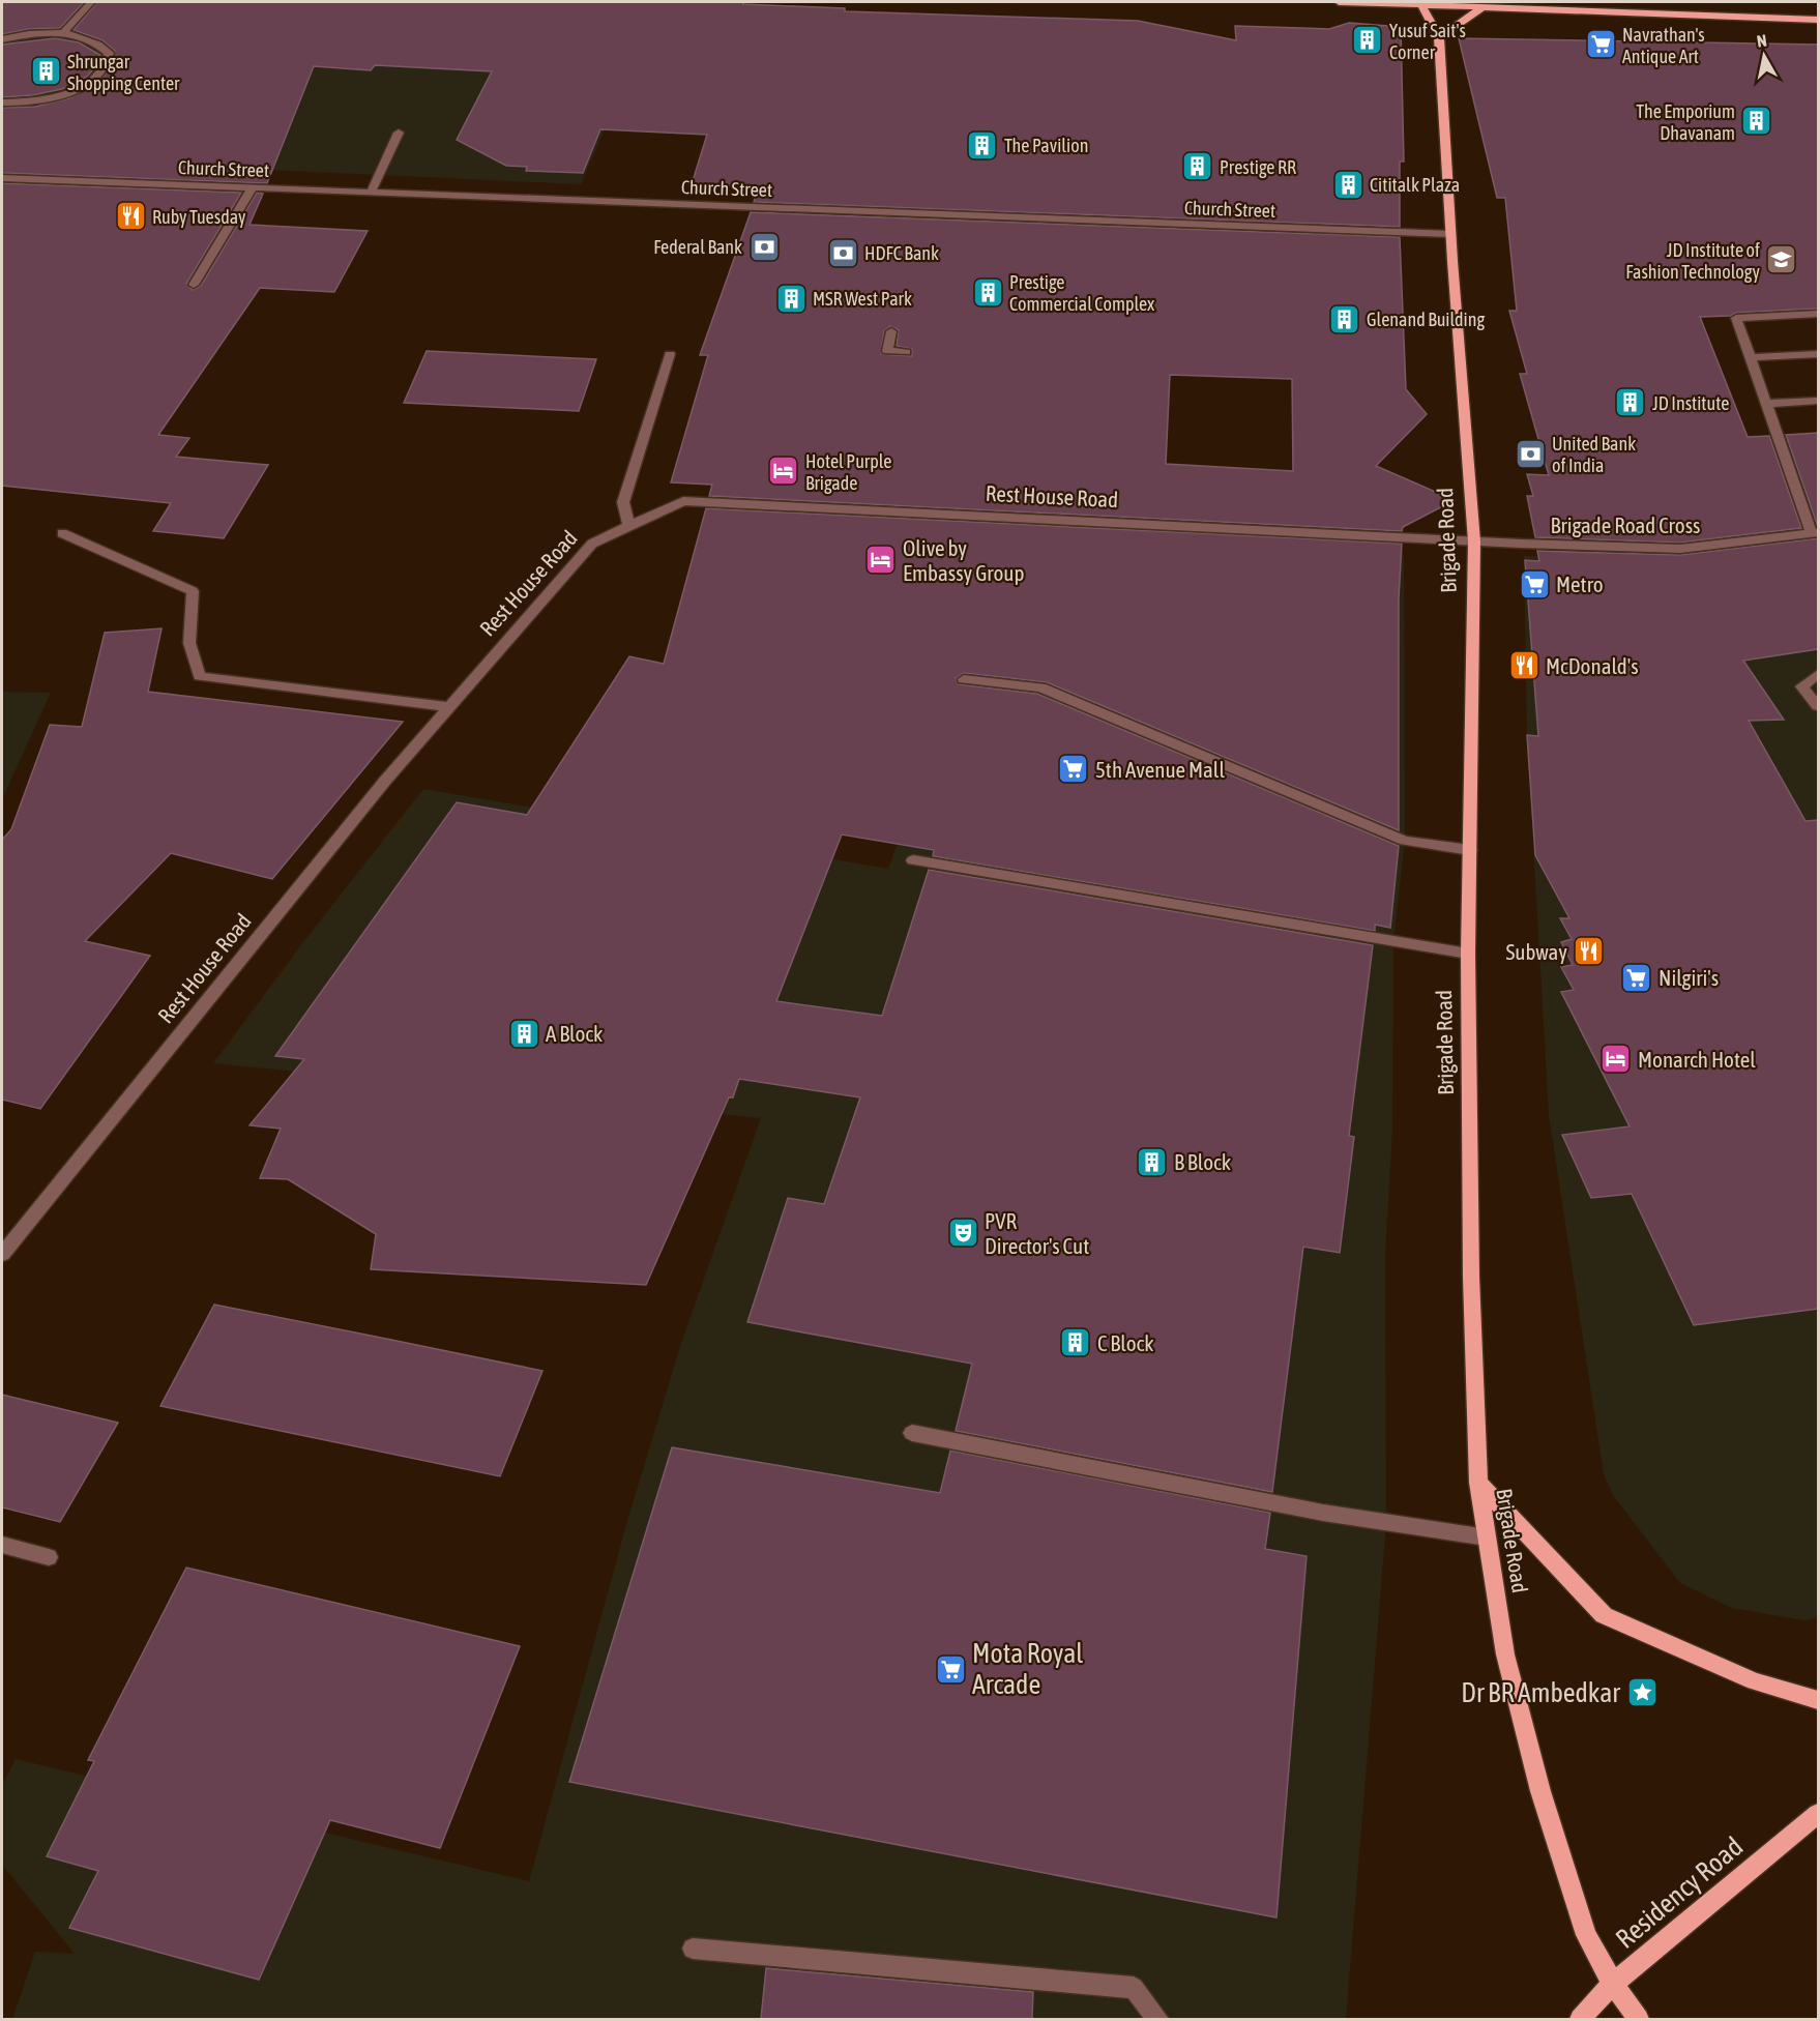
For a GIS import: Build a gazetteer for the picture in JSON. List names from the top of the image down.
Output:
{
  "streets": {
    "main road": ["Brigade Road", "Residency Road"],
    "street": ["Church Street", "Rest House Road", "Brigade Road Cross"]
  },
  "crossings": [
    ["Church Street", "Brigade Road"],
    ["Rest House Road", "Brigade Road Cross"],
    ["Rest House Road", "Brigade Road"],
    ["Brigade Road Cross", "Brigade Road"],
    ["Brigade Road", "Residency Road"]
  ],
  "places": {
    "building": [
      "Yusuf Sait's Corner",
      "Shrungar Shopping Center",
      "The Emporium Dhavanam",
      "The Pavilion",
      "Prestige RR",
      "Cititalk Plaza",
      "Prestige Commercial Complex",
      "MSR West Park",
      "Glenand Building",
      "JD Institute",
      "A Block",
      "B Block",
      "C Block"
    ],
    "supermarket": [
      "Navrathan's Antique Art",
      "Metro",
      "5th Avenue Mall",
      "Nilgiri's",
      "Mota Royal Arcade"
    ],
    "restaurant": ["Ruby Tuesday", "McDonald's", "Subway"],
    "bank": ["Federal Bank", "HDFC Bank", "United Bank of India"],
    "school or university": ["JD Institute of Fashion Technology"],
    "hotel": ["Hotel Purple Brigade", "Olive by Embassy Group", "Monarch Hotel"],
    "theatre": ["PVR Director's Cut"],
    "place": ["Dr BR Ambedkar"]
  },
  "north": "top"
}
